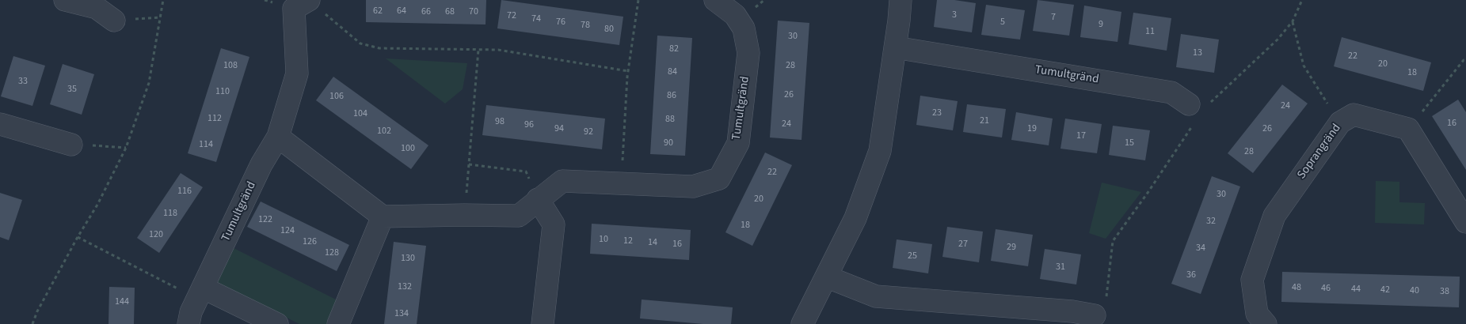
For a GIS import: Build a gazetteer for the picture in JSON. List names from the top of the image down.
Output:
{
  "streets": {
    "street": ["Tumultgränd", "Soprangränd"]
  },
  "house_numbers": [
    "62",
    "64",
    "66",
    "68",
    "70",
    "3",
    "72",
    "7",
    "74",
    "76",
    "5",
    "9",
    "78",
    "80",
    "11",
    "30",
    "82",
    "13",
    "22",
    "20",
    "108",
    "28",
    "84",
    "18",
    "33",
    "35",
    "110",
    "26",
    "86",
    "106",
    "24",
    "23",
    "104",
    "112",
    "88",
    "21",
    "98",
    "16",
    "24",
    "96",
    "94",
    "19",
    "26",
    "102",
    "92",
    "17",
    "90",
    "15",
    "114",
    "100",
    "28",
    "22",
    "116",
    "30",
    "20",
    "118",
    "122",
    "32",
    "18",
    "124",
    "120",
    "10",
    "12",
    "126",
    "14",
    "16",
    "27",
    "29",
    "34",
    "128",
    "25",
    "130",
    "31",
    "36",
    "132",
    "48",
    "46",
    "44",
    "42",
    "40",
    "38",
    "144",
    "134"
  ]
}
